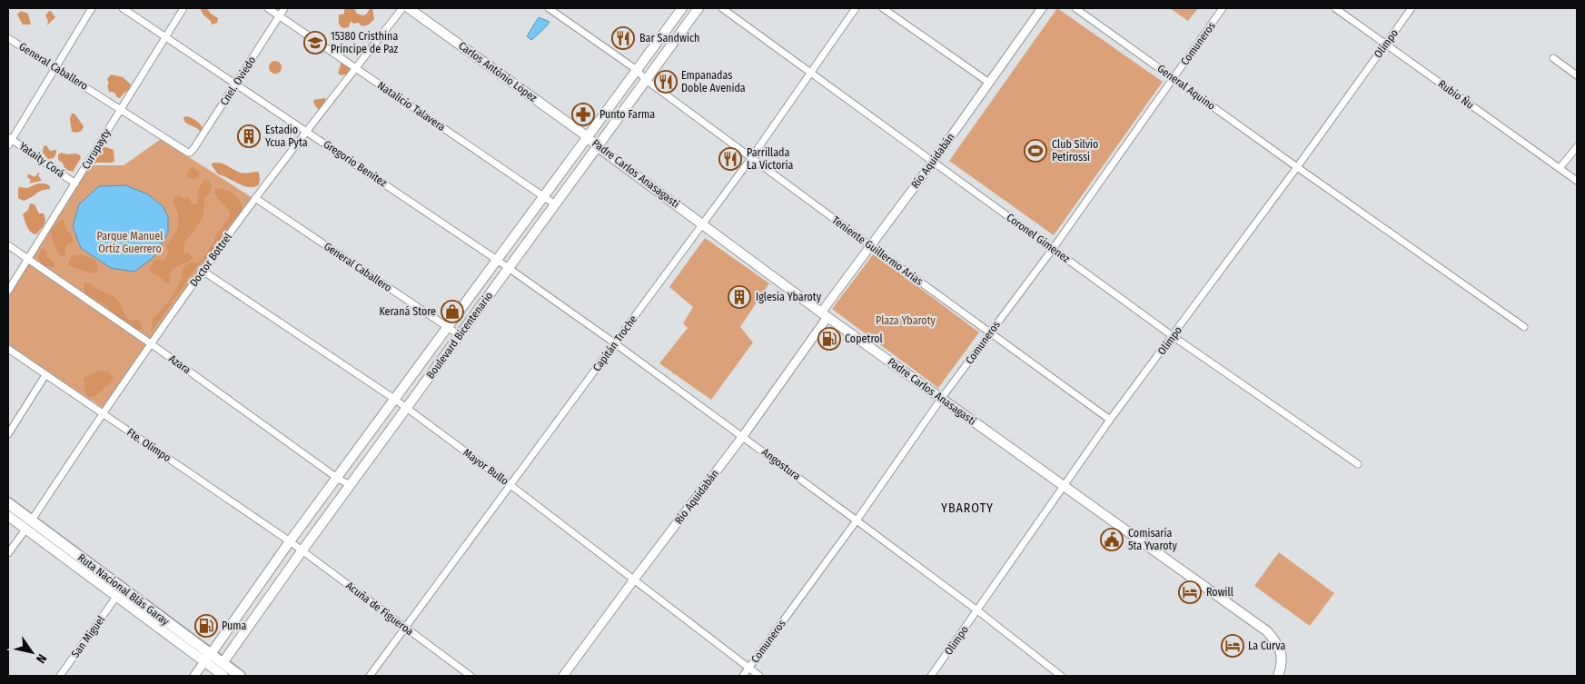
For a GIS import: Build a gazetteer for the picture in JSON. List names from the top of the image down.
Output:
{
  "streets": {
    "highway": ["Ruta Nacional Blás Garay"],
    "main road": ["Carlos António López", "Padre Carlos Anasagasti", "Boulevard Bicentenario"],
    "street": [
      "Comuneros",
      "Olimpo",
      "General Caballero",
      "Cnel. Oviedo",
      "General Aquino",
      "Rubio Ñu",
      "Natalicio Talavera",
      "Curupayty",
      "Yataity Corá",
      "Rio Aquidabán",
      "Gregorio Benitez",
      "Coronel Gimenez",
      "Teniente Guillermo Arias",
      "Doctor Bottrel",
      "Capitán Troche",
      "Azara",
      "Fte. Olimpo",
      "Angostura",
      "Mayor Bullo",
      "Acuña de Figueroa",
      "San Miguel"
    ]
  },
  "crossings": [
    ["Comuneros", "General Aquino"],
    ["Comuneros", "Padre Carlos Anasagasti"],
    ["Comuneros", "Coronel Gimenez"],
    ["Comuneros", "Teniente Guillermo Arias"],
    ["Comuneros", "Angostura"],
    ["Comuneros", "Mayor Bullo"],
    ["Olimpo", "General Aquino"],
    ["Olimpo", "Rubio Ñu"],
    ["Olimpo", "Padre Carlos Anasagasti"],
    ["Olimpo", "Coronel Gimenez"],
    ["Olimpo", "Teniente Guillermo Arias"],
    ["Olimpo", "Angostura"],
    ["General Caballero", "Cnel. Oviedo"],
    ["General Caballero", "Curupayty"],
    ["General Caballero", "Doctor Bottrel"],
    ["General Caballero", "Boulevard Bicentenario"],
    ["Carlos António López", "Padre Carlos Anasagasti"],
    ["Carlos António López", "Boulevard Bicentenario"],
    ["Cnel. Oviedo", "Natalicio Talavera"],
    ["Cnel. Oviedo", "Gregorio Benitez"],
    ["Natalicio Talavera", "Doctor Bottrel"],
    ["Natalicio Talavera", "Boulevard Bicentenario"],
    ["Curupayty", "Yataity Corá"],
    ["Curupayty", "Gregorio Benitez"],
    ["Curupayty", "Azara"],
    ["Rio Aquidabán", "Padre Carlos Anasagasti"],
    ["Rio Aquidabán", "Coronel Gimenez"],
    ["Rio Aquidabán", "Teniente Guillermo Arias"],
    ["Rio Aquidabán", "Angostura"],
    ["Rio Aquidabán", "Mayor Bullo"],
    ["Gregorio Benitez", "Doctor Bottrel"],
    ["Gregorio Benitez", "Boulevard Bicentenario"],
    ["Gregorio Benitez", "Angostura"],
    ["Padre Carlos Anasagasti", "Boulevard Bicentenario"],
    ["Padre Carlos Anasagasti", "Capitán Troche"],
    ["Coronel Gimenez", "Capitán Troche"],
    ["Teniente Guillermo Arias", "Boulevard Bicentenario"],
    ["Teniente Guillermo Arias", "Capitán Troche"],
    ["Doctor Bottrel", "Azara"],
    ["Doctor Bottrel", "Fte. Olimpo"],
    ["Doctor Bottrel", "Mayor Bullo"],
    ["Doctor Bottrel", "Ruta Nacional Blás Garay"],
    ["Boulevard Bicentenario", "Azara"],
    ["Boulevard Bicentenario", "Fte. Olimpo"],
    ["Boulevard Bicentenario", "Angostura"],
    ["Boulevard Bicentenario", "Mayor Bullo"],
    ["Boulevard Bicentenario", "Ruta Nacional Blás Garay"],
    ["Boulevard Bicentenario", "Acuña de Figueroa"],
    ["Capitán Troche", "Angostura"],
    ["Capitán Troche", "Mayor Bullo"],
    ["Capitán Troche", "Acuña de Figueroa"],
    ["Fte. Olimpo", "Acuña de Figueroa"]
  ],
  "districts": ["YBAROTY"],
  "parks": ["Parque Manuel Ortiz Guerrero", "Plaza Ybaroty"],
  "places": {
    "restaurant": ["Bar Sandwich", "Empanadas Doble Avenida", "Parrillada La Victoria"],
    "school or university": ["15380 Cristhina Principe de Paz"],
    "pharmacy": ["Punto Farma"],
    "building": ["Estadio Ycua Pyta", "Iglesia Ybaroty"],
    "sports": ["Club Silvio Petirossi"],
    "shop": ["Keraná Store"],
    "fuel station": ["Copetrol", "Puma"],
    "public building": ["Comisaría 5ta Yvaroty"],
    "hotel": ["Rowill", "La Curva"]
  },
  "north": "bottom right"
}
